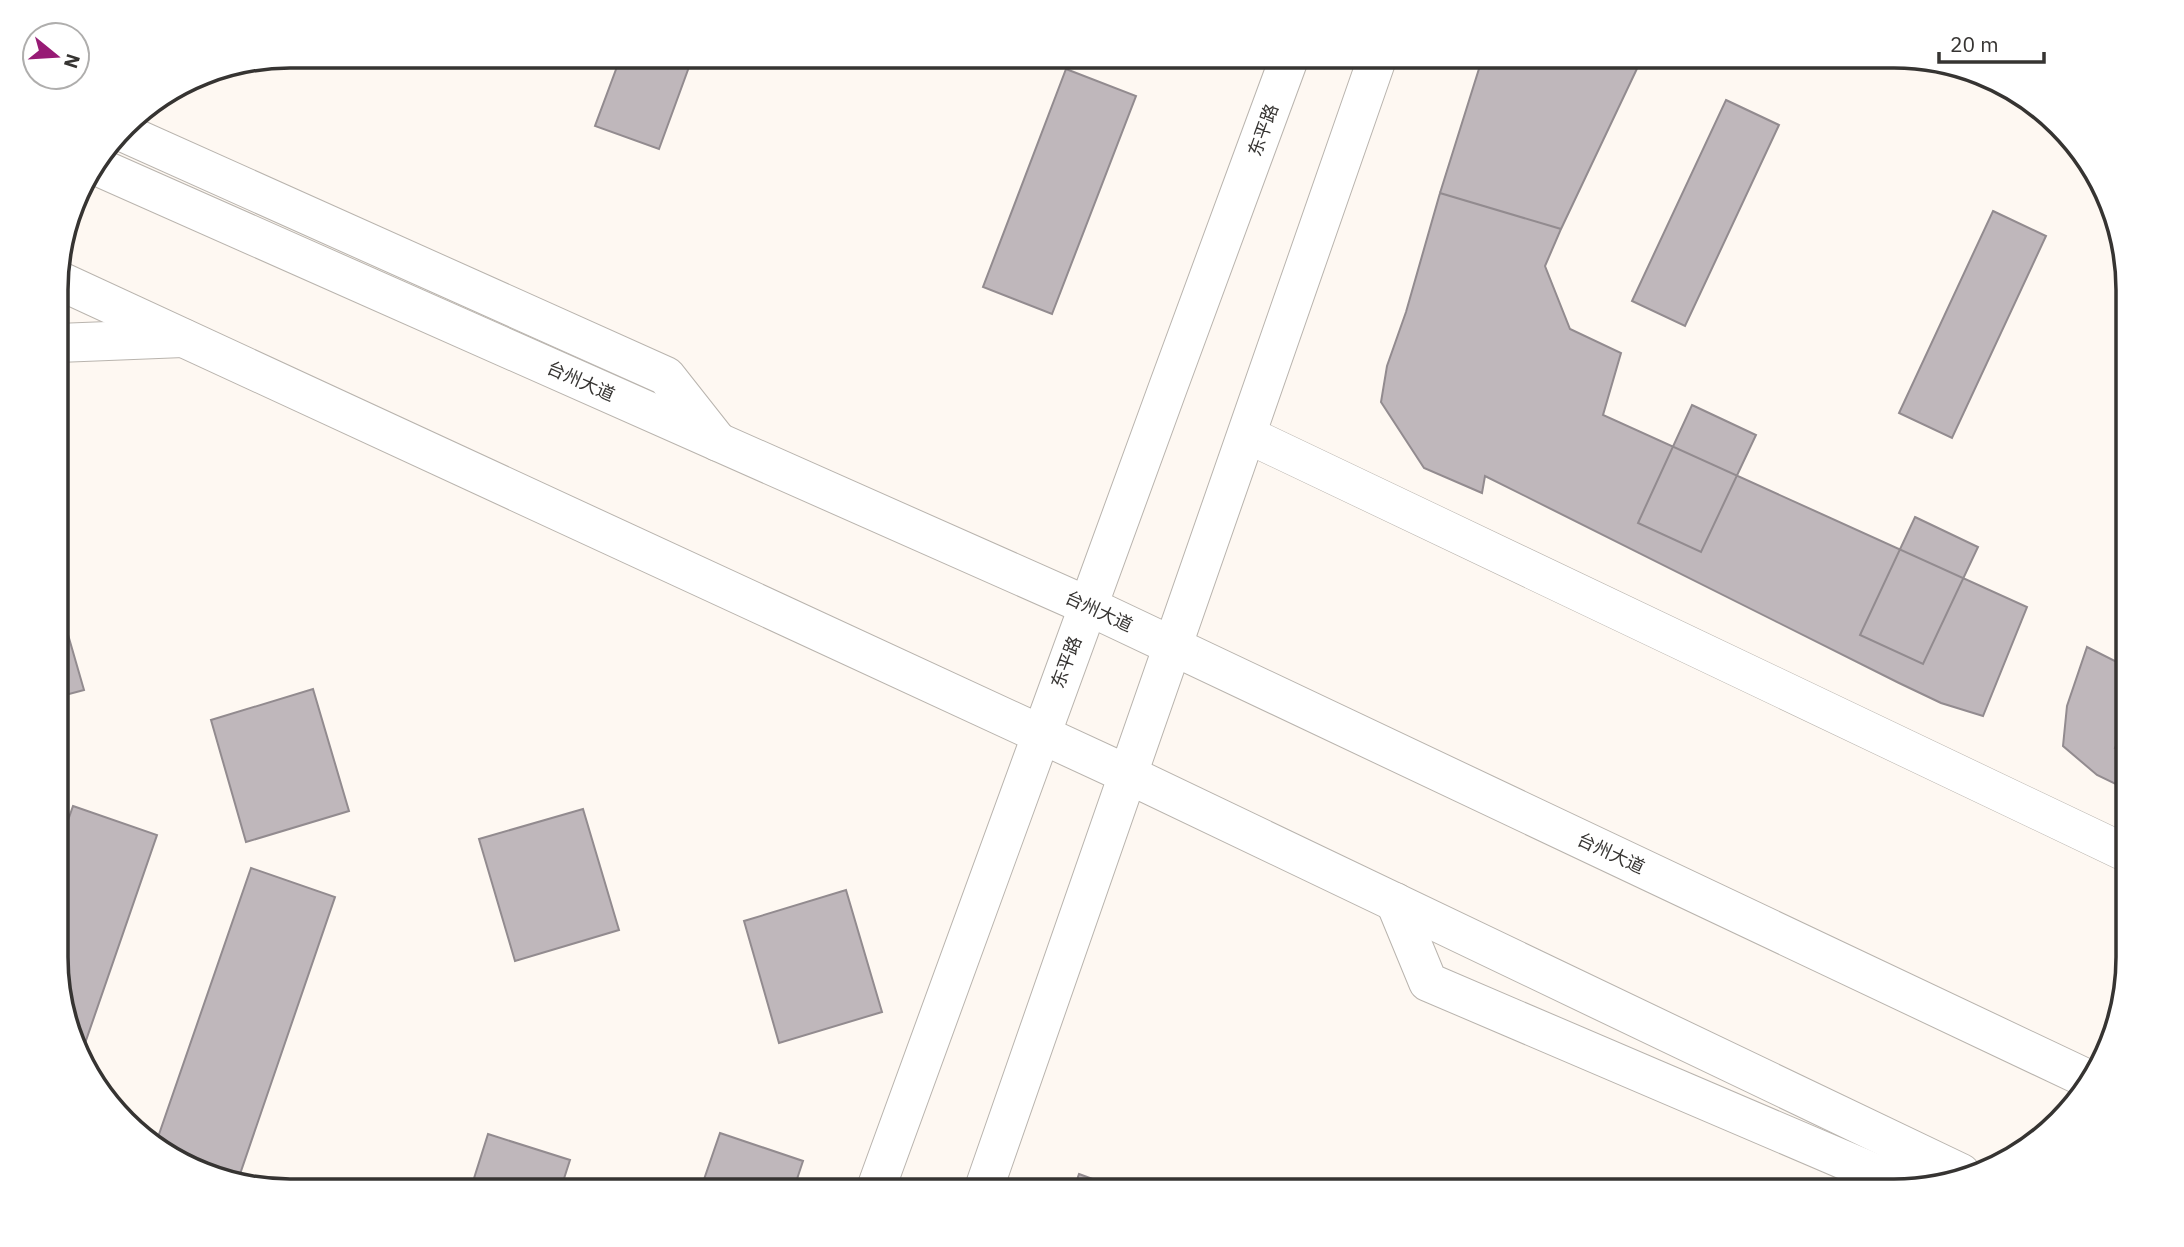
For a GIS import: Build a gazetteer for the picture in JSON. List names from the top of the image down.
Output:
{
  "streets": {
    "main road": ["东平路", "台州大道"]
  },
  "crossings": [
    ["东平路", "台州大道"]
  ],
  "scale_bar": "20 m",
  "north": "right"
}
